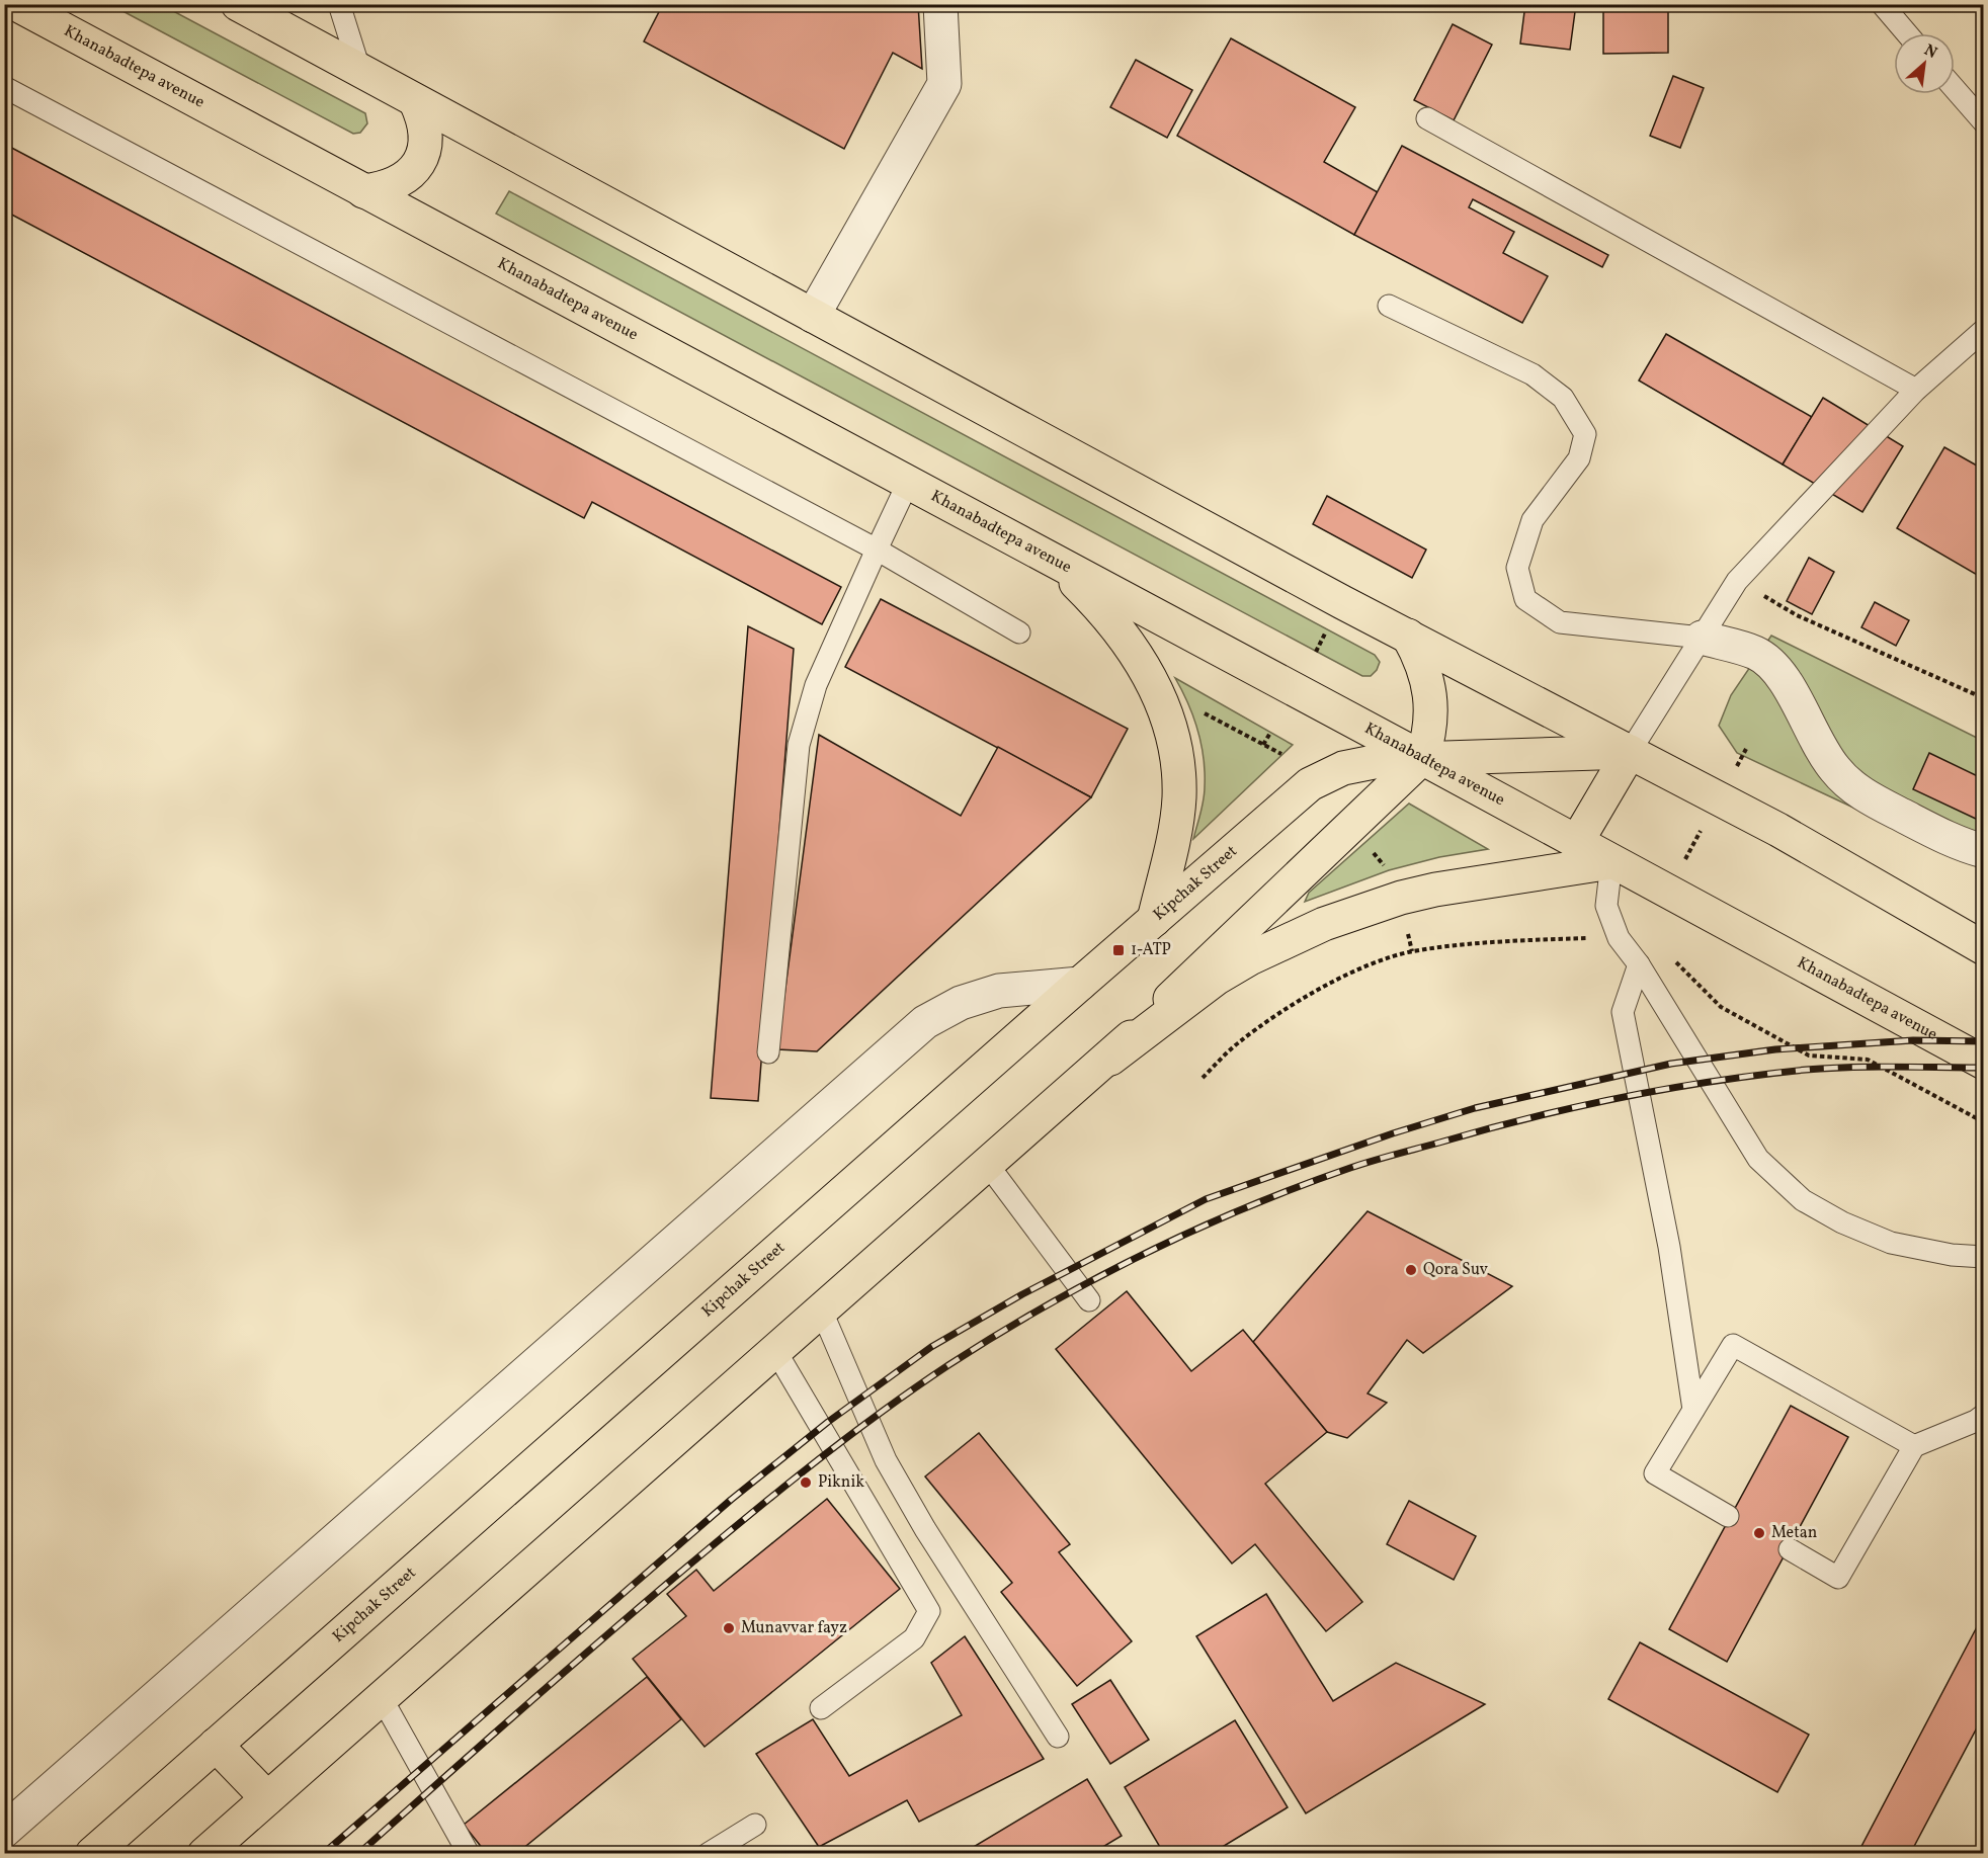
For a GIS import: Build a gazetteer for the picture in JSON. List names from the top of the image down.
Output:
{
  "streets": {
    "main road": ["Khanabadtepa avenue", "Kipchak Street"]
  },
  "crossings": [
    ["Khanabadtepa avenue", "Kipchak Street"]
  ],
  "places": {
    "transit": ["1-ATP"],
    "other": [
      "Qora Suv",
      "Piknik",
      "Metan",
      "Munavvar fayz"
    ]
  },
  "north": "top right"
}
